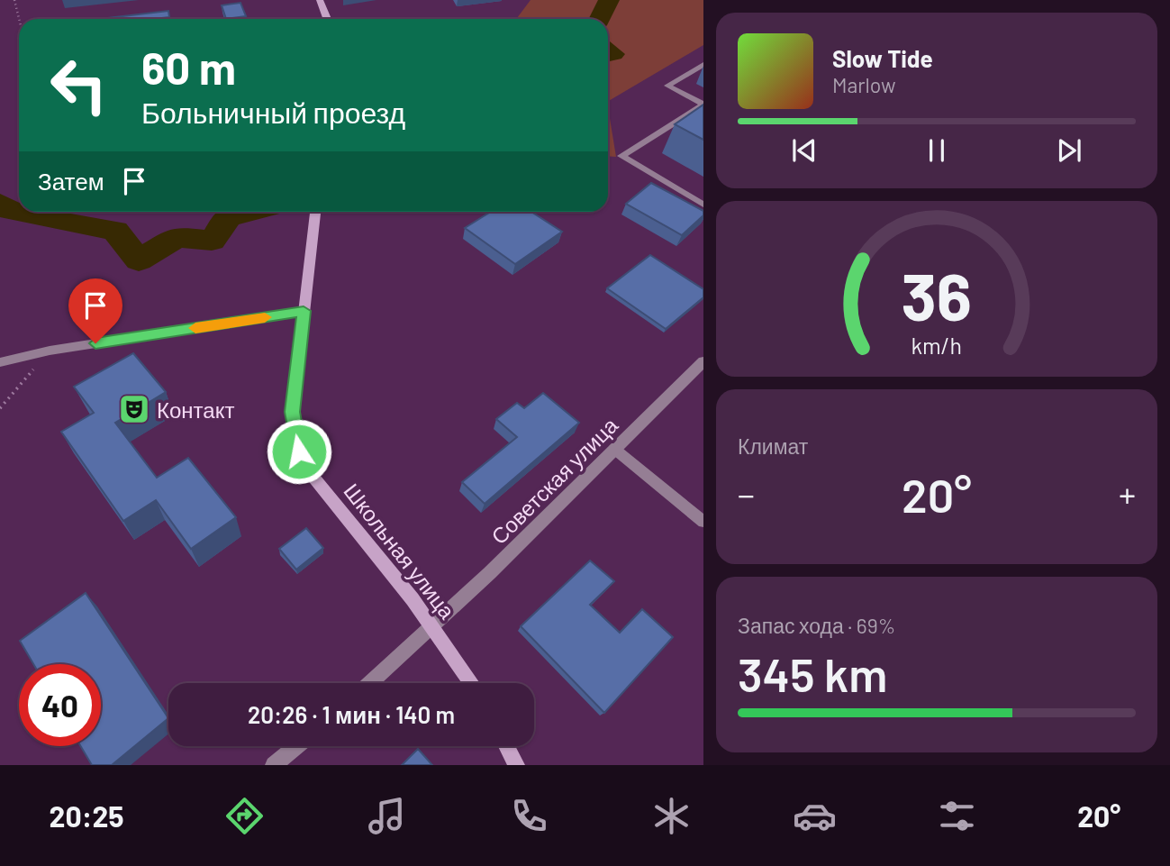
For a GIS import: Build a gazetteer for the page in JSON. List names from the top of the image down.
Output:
{
  "streets": {
    "street": ["Советская улица", "Школьная улица"]
  },
  "crossings": [
    ["Советская улица", "Школьная улица"]
  ],
  "places": {
    "theatre": ["Контакт"]
  },
  "page": {
    "turn": ["60 m", "Больничный проезд"],
    "song": ["Slow Tide", "Marlow"],
    "then": "Затем",
    "tile": [
      "Климат",
      ["Запас хода · 69%", "345 km"]
    ],
    "heat": ["−", "20°", "+"],
    "limit": "40",
    "trip": "20:26 · 1 мин · 140 m",
    "tabs": ["20:25", "20°"],
    "gauge": ["36", "km/h"]
  }
}
